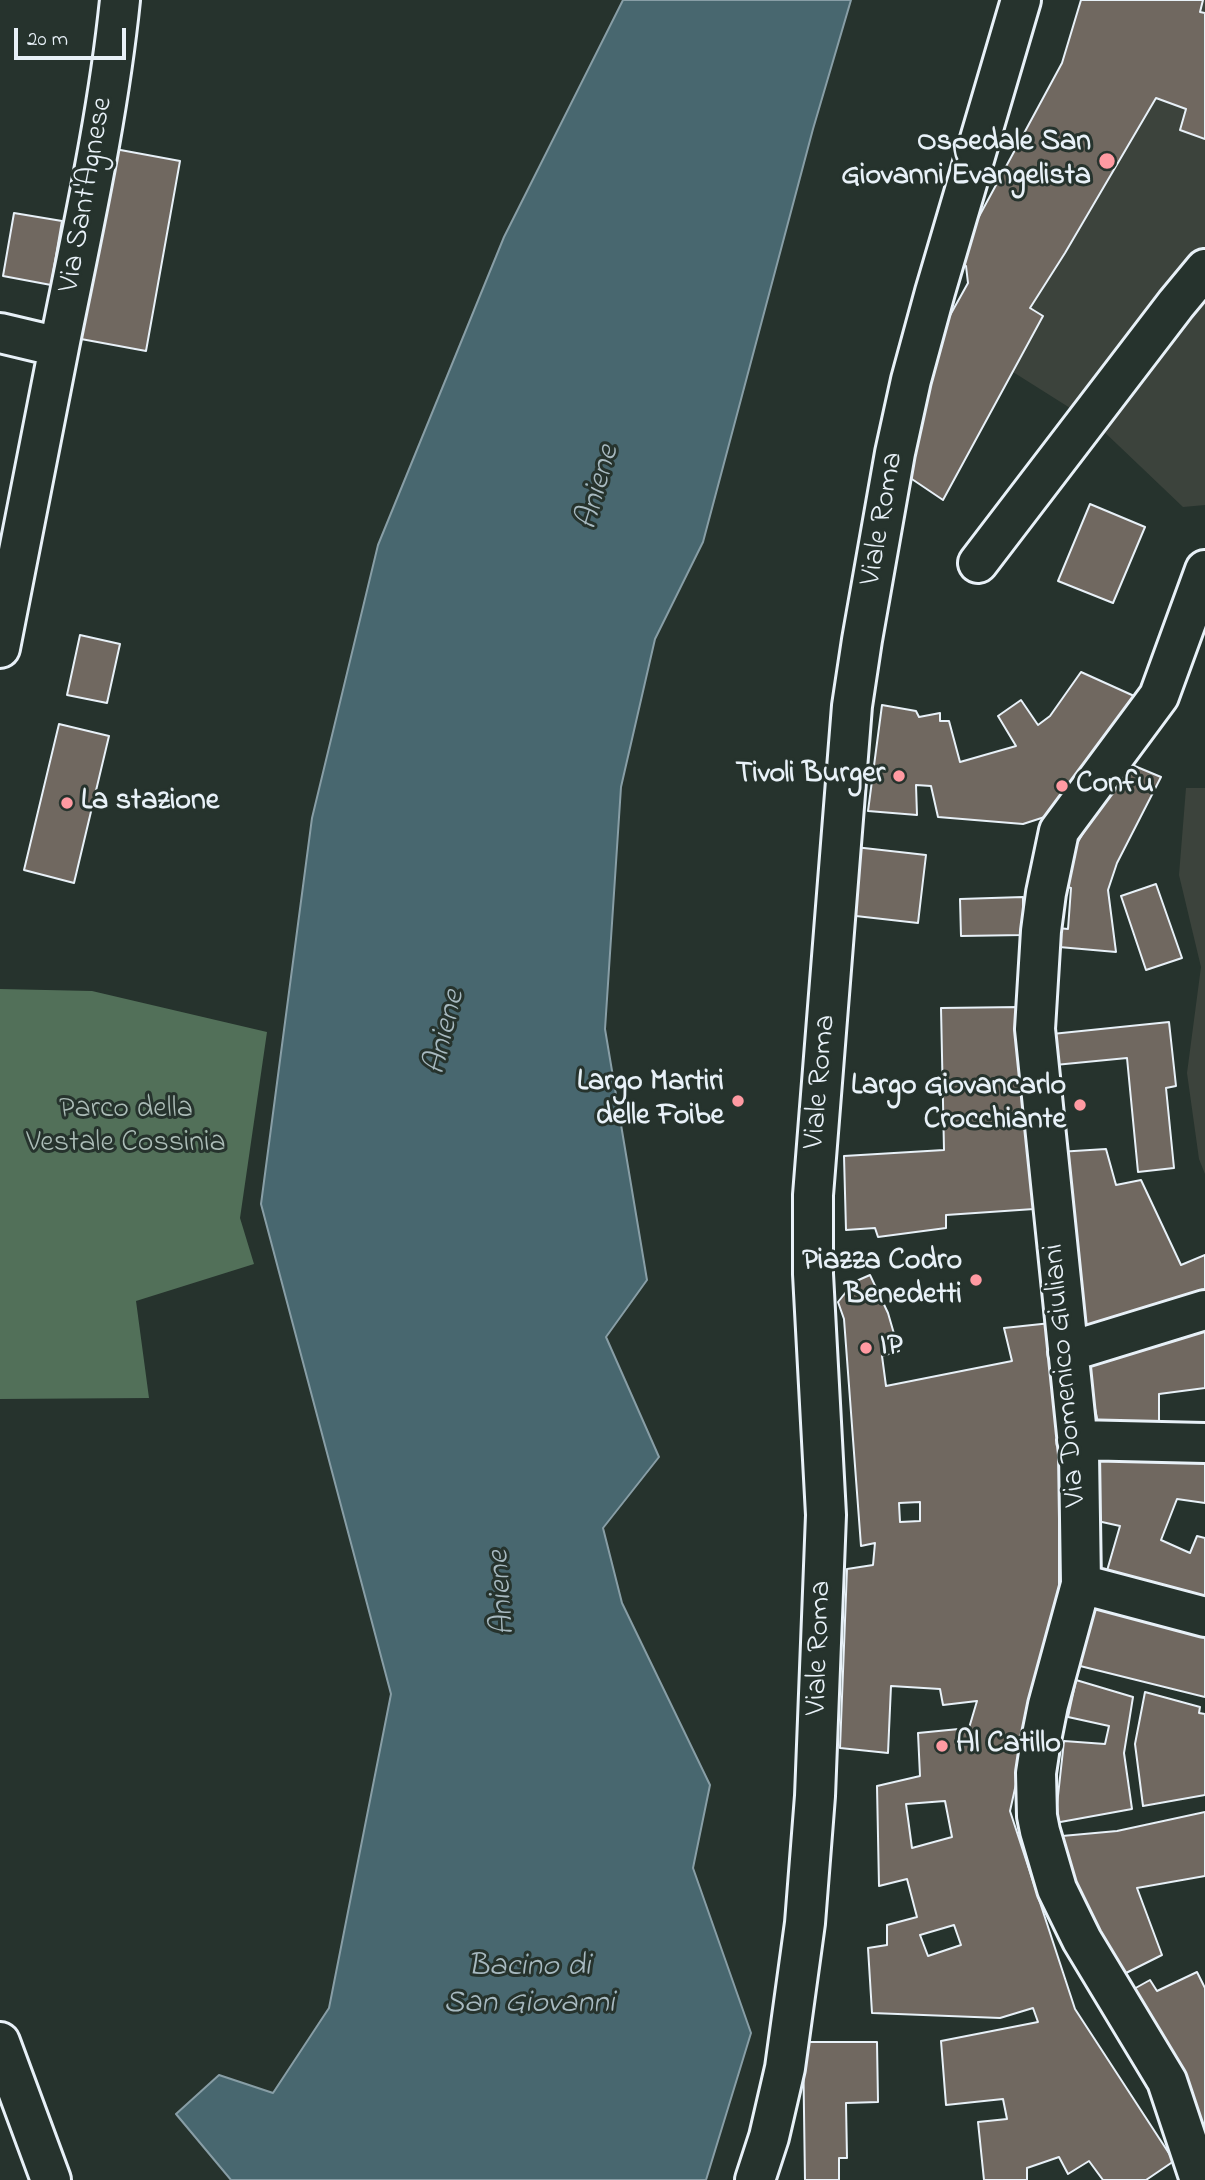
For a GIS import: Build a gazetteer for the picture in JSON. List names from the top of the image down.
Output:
{
  "streets": {
    "street": ["Via Sant'Agnese", "Viale Roma", "Via Domenico Giuliani"]
  },
  "water": ["Aniene", "Bacino di San Giovanni"],
  "parks": ["Parco della Vestale Cossinia"],
  "places": [
    "Ospedale San Giovanni Evangelista",
    "Tivoli Burger",
    "Confu",
    "La stazione",
    "Largo Martiri delle Foibe",
    "Largo Giovancarlo Crocchiante",
    "Piazza Codro Benedetti",
    "IP",
    "Al Catillo"
  ],
  "scale_bar": "20 m"
}
